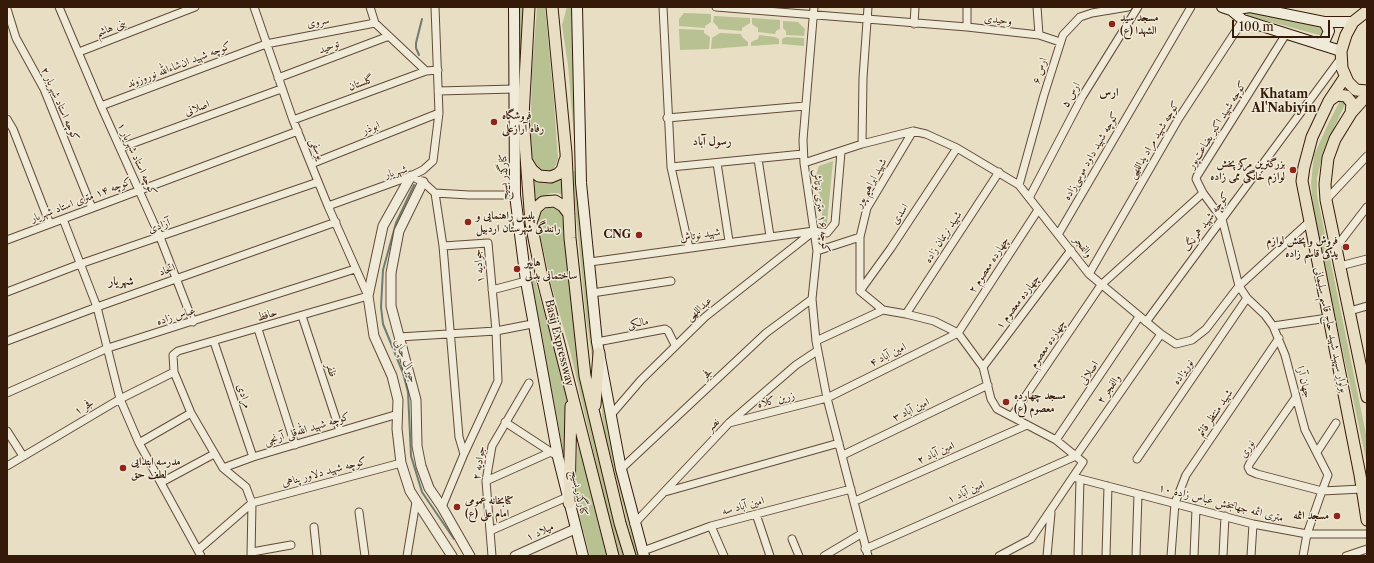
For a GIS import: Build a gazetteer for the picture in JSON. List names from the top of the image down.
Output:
{
  "streets": {
    "main road": ["کنارگذر بسیج", "بولوار سپهبد شهید حاج قاسم سلیمانی", "Basij Expressway"],
    "street": [
      "وحیدی",
      "سروی",
      "بنی هاشم",
      "توحید",
      "کوچه شهید ان‌شاءالله نوروزوند",
      "ارس ۶",
      "گلستان",
      "ارس ۵",
      "کوچه استاد شهریار ۲",
      "اصلانی",
      "کوچه شهید اکبر بضاعت‌پور",
      "ابوذر",
      "کوچه شهید مراد یداللهی",
      "یوسفی",
      "کوچه شهید داود موسی‌زاده",
      "کوچه استاد شهریار ۱",
      "شهریار",
      "شهید ابراهیم پور",
      "کوچه ۱۴ متری استاد شهریار",
      "کوچه ۱۶ متری نوتاش",
      "اسدی",
      "کوچه شهید همرنگ",
      "آزادی",
      "شهید نوتاش",
      "شهید نریمان زاده",
      "والفجر",
      "چهارده معصوم ۲",
      "جوادیه ۱",
      "اتحاد",
      "چهارده معصوم ۱",
      "عبداللهی",
      "حافظ",
      "عباس زاده",
      "مالکی",
      "چهارده معصوم",
      "۴ امین آباد",
      "ظفر",
      "نوریزاده",
      "فجر",
      "جهان آرا",
      "والفجر ۲",
      "مرادی",
      "زرین کلاه",
      "فجر ۱",
      "۳ امین آباد",
      "شهید منتظر قائم",
      "نصر",
      "کوچه شهید الله‌قلی آرنجی",
      "نوری",
      "۲ امین آباد",
      "جوادیه ۲",
      "کوچه شهید دلاور پناهی",
      "۱ امین آباد",
      "۱۰ متری ائمه جهانبخش عباس زاده",
      "امین آباد سه",
      "میلاد ۱"
    ]
  },
  "crossings": [
    ["وحیدی", "ارس ۶"],
    ["وحیدی", "کوچه ۱۶ متری نوتاش"],
    ["سروی", "کوچه شهید ان‌شاءالله نوروزوند"],
    ["سروی", "یوسفی"],
    ["بنی هاشم", "کوچه استاد شهریار ۱"],
    ["توحید", "یوسفی"],
    ["کوچه شهید ان‌شاءالله نوروزوند", "یوسفی"],
    ["کوچه شهید ان‌شاءالله نوروزوند", "کوچه استاد شهریار ۱"],
    ["ارس ۶", "والفجر"],
    ["گلستان", "یوسفی"],
    ["ارس ۵", "والفجر"],
    ["کوچه استاد شهریار ۲", "کوچه ۱۴ متری استاد شهریار"],
    ["اصلانی", "یوسفی"],
    ["اصلانی", "کوچه استاد شهریار ۱"],
    ["اصلانی", "والفجر"],
    ["ابوذر", "یوسفی"],
    ["کوچه شهید مراد یداللهی", "والفجر"],
    ["یوسفی", "شهریار"],
    ["یوسفی", "کوچه ۱۴ متری استاد شهریار"],
    ["یوسفی", "آزادی"],
    ["یوسفی", "اتحاد"],
    ["یوسفی", "حافظ"],
    ["یوسفی", "عباس زاده"],
    ["کوچه شهید داود موسی‌زاده", "والفجر"],
    ["کوچه استاد شهریار ۱", "کوچه ۱۴ متری استاد شهریار"],
    ["کوچه استاد شهریار ۱", "آزادی"],
    ["کوچه استاد شهریار ۱", "اتحاد"],
    ["کوچه استاد شهریار ۱", "عباس زاده"],
    ["کنارگذر بسیج", "میلاد ۱"],
    ["شهید ابراهیم پور", "اسدی"],
    ["شهید ابراهیم پور", "والفجر"],
    ["کوچه ۱۶ متری نوتاش", "شهید نوتاش"],
    ["کوچه ۱۶ متری نوتاش", "عبداللهی"],
    ["کوچه ۱۶ متری نوتاش", "۴ امین آباد"],
    ["کوچه ۱۶ متری نوتاش", "فجر"],
    ["کوچه ۱۶ متری نوتاش", "زرین کلاه"],
    ["کوچه ۱۶ متری نوتاش", "۳ امین آباد"],
    ["کوچه ۱۶ متری نوتاش", "نصر"],
    ["کوچه ۱۶ متری نوتاش", "۲ امین آباد"],
    ["کوچه ۱۶ متری نوتاش", "۱ امین آباد"],
    ["کوچه ۱۶ متری نوتاش", "امین آباد سه"],
    ["اسدی", "والفجر"],
    ["کوچه شهید همرنگ", "والفجر"],
    ["کوچه شهید همرنگ", "جهان آرا"],
    ["شهید نوتاش", "عبداللهی"],
    ["شهید نریمان زاده", "والفجر"],
    ["والفجر", "چهارده معصوم ۲"],
    ["والفجر", "چهارده معصوم ۱"],
    ["والفجر", "بولوار سپهبد شهید حاج قاسم سلیمانی"],
    ["والفجر", "چهارده معصوم"],
    ["والفجر", "جهان آرا"],
    ["والفجر", "والفجر ۲"],
    ["چهارده معصوم ۲", "۴ امین آباد"],
    ["عبداللهی", "مالکی"],
    ["حافظ", "ظفر"],
    ["حافظ", "مرادی"],
    ["حافظ", "فجر ۱"],
    ["۴ امین آباد", "زرین کلاه"],
    ["ظفر", "کوچه شهید الله‌قلی آرنجی"],
    ["نوریزاده", "جهان آرا"],
    ["جهان آرا", "شهید منتظر قائم"],
    ["جهان آرا", "نوری"],
    ["جهان آرا", "۱۰ متری ائمه جهانبخش عباس زاده"],
    ["والفجر ۲", "۱ امین آباد"],
    ["مرادی", "کوچه شهید الله‌قلی آرنجی"],
    ["زرین کلاه", "نصر"],
    ["شهید منتظر قائم", "۱۰ متری ائمه جهانبخش عباس زاده"]
  ],
  "districts": [
    "ارس",
    "Khatam Al'Nabiyin",
    "رسول آباد",
    "شهریار"
  ],
  "water": ["جیرال چایی"],
  "places": [
    "مسجد سید الشهدا (ع)",
    "فروشگاه رفاه آرازعلی",
    "بزرگترین مرکز پخش لوازم خانگی ممی زاده",
    "پلیس راهنمایی و رانندگی شهرستان اردبیل",
    "CNG",
    "فروش و پخش لوازم یدکی قاسم زاده",
    "هایپر ساختمانی بدلی",
    "مسجد چهارده معصوم (ع)",
    "مدرسه ابتدایی لطف حق",
    "کتابخانه عمومی امام علی (ع)",
    "مسجد ائمه"
  ],
  "scale_bar": "100 m"
}
